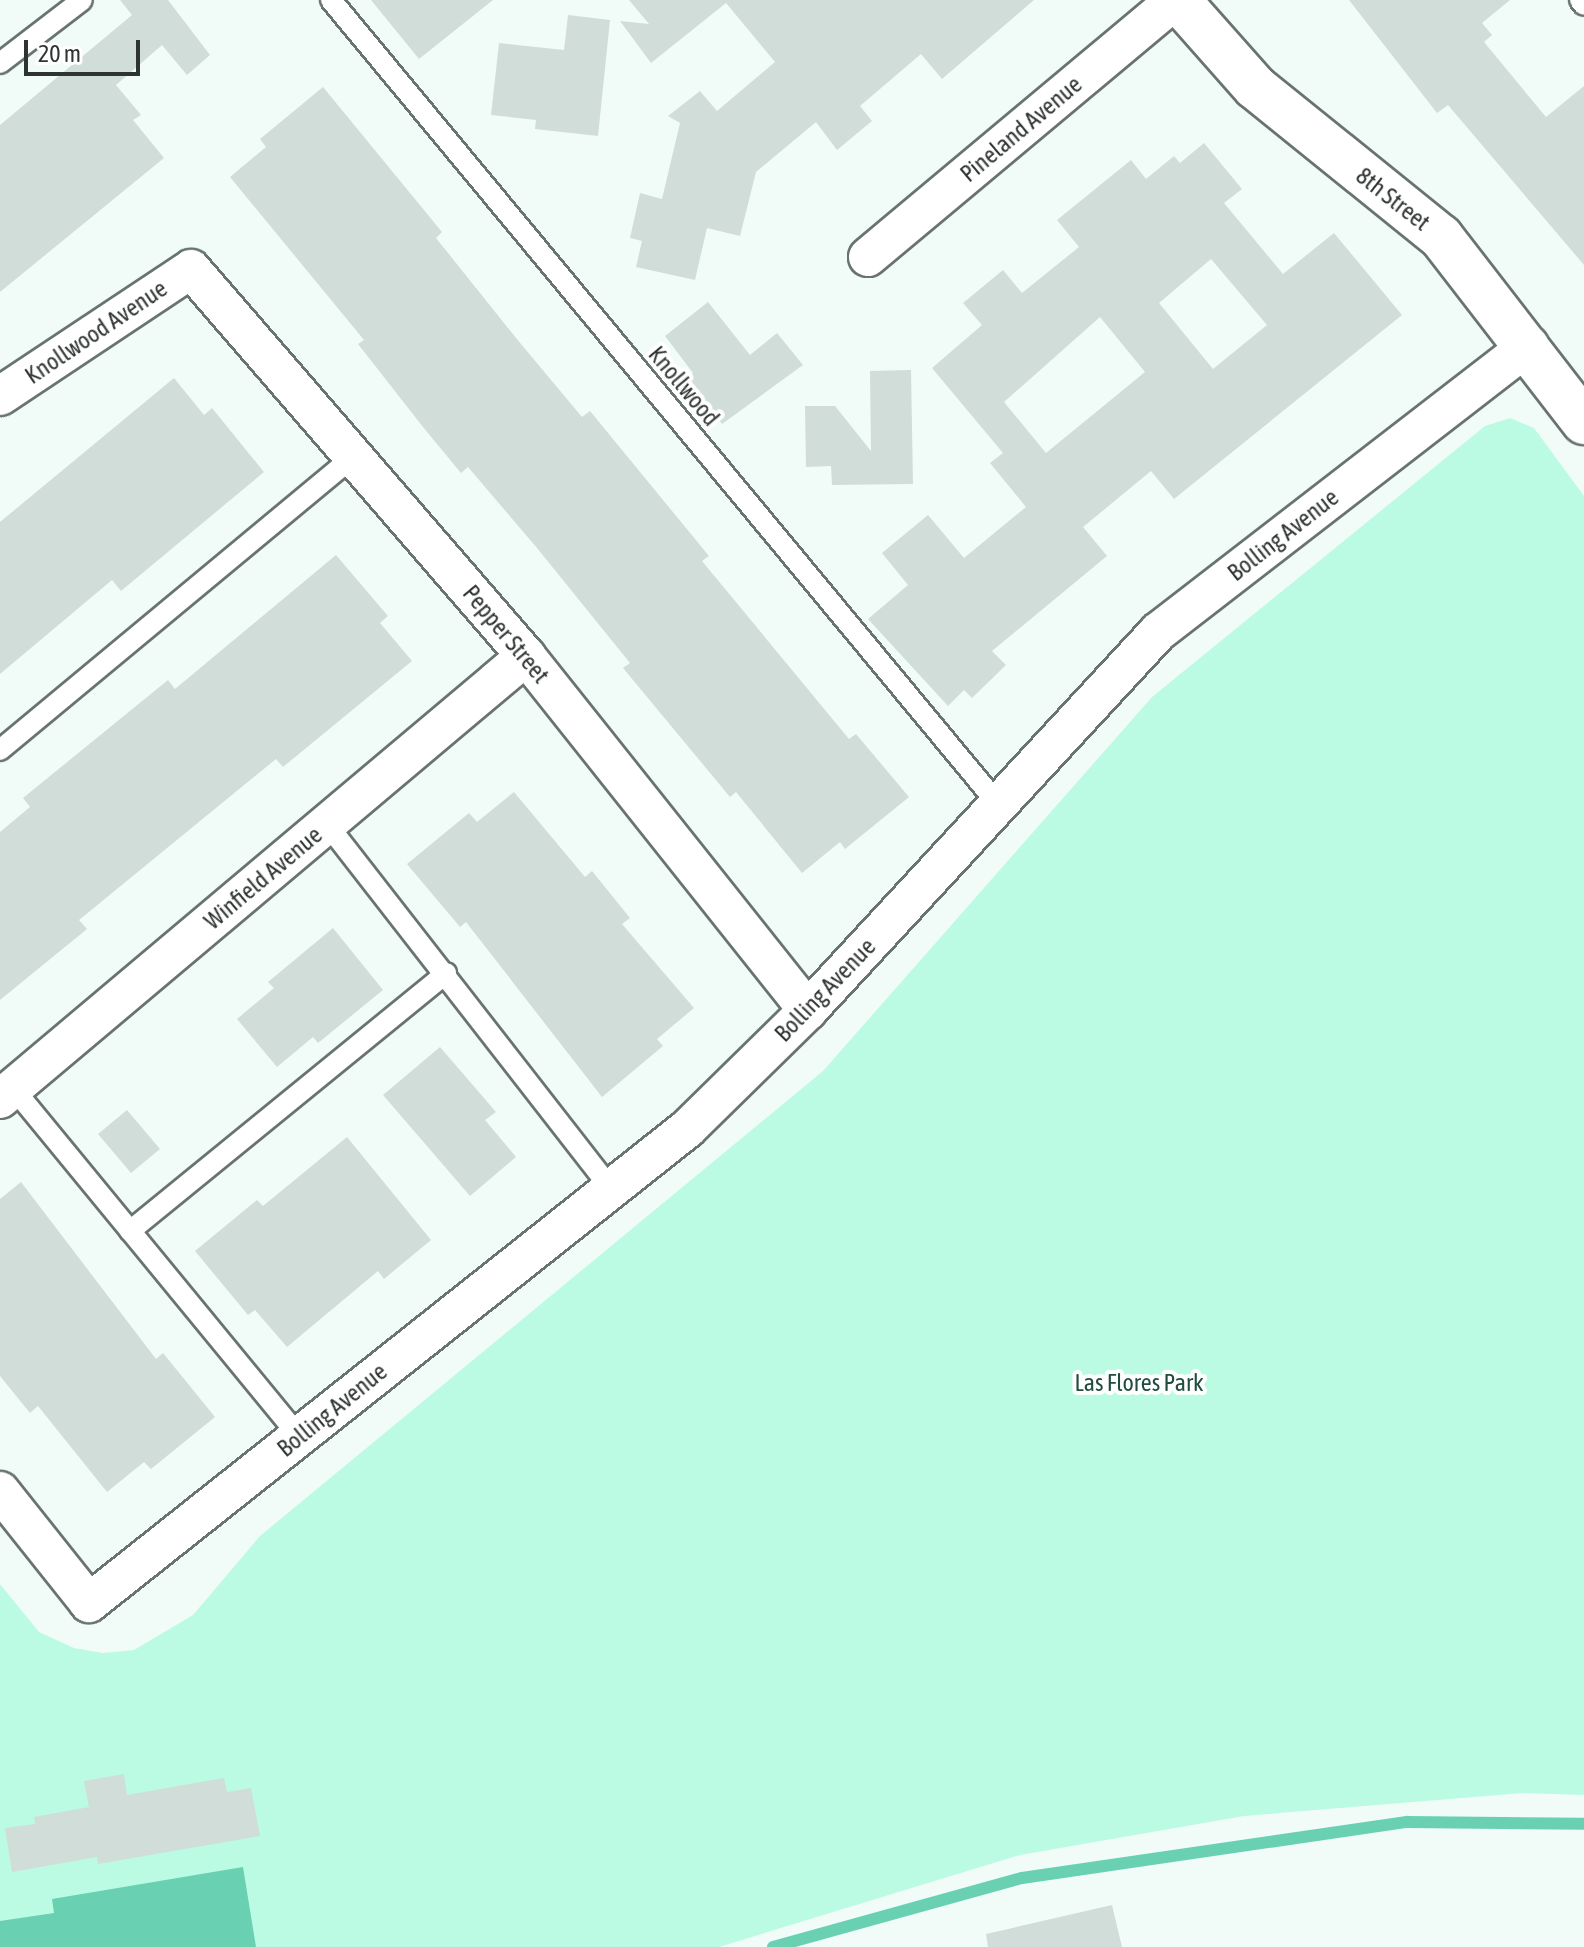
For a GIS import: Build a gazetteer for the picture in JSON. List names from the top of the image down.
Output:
{
  "streets": {
    "street": [
      "Pineland Avenue",
      "8th Street",
      "Knollwood Avenue",
      "Bolling Avenue",
      "Pepper Street",
      "Winfield Avenue"
    ],
    "lane": ["Knollwood"]
  },
  "crossings": [
    ["Pineland Avenue", "8th Street"],
    ["8th Street", "Bolling Avenue"],
    ["Knollwood Avenue", "Pepper Street"],
    ["Knollwood", "Bolling Avenue"],
    ["Bolling Avenue", "Pepper Street"],
    ["Pepper Street", "Winfield Avenue"]
  ],
  "parks": ["Las Flores Park"],
  "scale_bar": "20 m"
}
